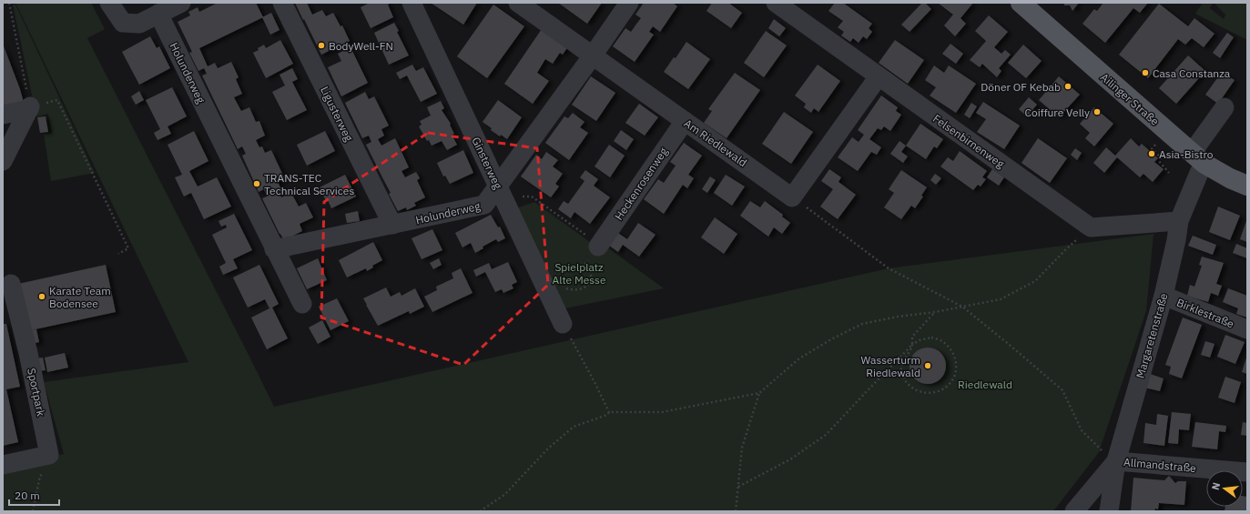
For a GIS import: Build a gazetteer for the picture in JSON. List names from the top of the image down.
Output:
{
  "streets": {
    "main road": ["Ailinger Straße"],
    "street": [
      "Holunderweg",
      "Ligusterweg",
      "Felsenbirnenweg",
      "Am Riedlewald",
      "Ginsterweg",
      "Heckenrosenweg",
      "Birklestraße",
      "Margaretenstraße",
      "Sportpark",
      "Allmandstraße"
    ]
  },
  "crossings": [
    ["Holunderweg", "Ligusterweg"],
    ["Holunderweg", "Am Riedlewald"],
    ["Holunderweg", "Ginsterweg"],
    ["Ailinger Straße", "Margaretenstraße"],
    ["Am Riedlewald", "Heckenrosenweg"],
    ["Birklestraße", "Margaretenstraße"],
    ["Margaretenstraße", "Allmandstraße"]
  ],
  "parks": ["Spielplatz Alte Messe", "Riedlewald"],
  "places": [
    "BodyWell-FN",
    "Casa Constanza",
    "Döner OF Kebab",
    "Coiffure Velly",
    "Asia-Bistro",
    "TRANS-TEC Technical Services",
    "Karate Team Bodensee",
    "Wasserturm Riedlewald"
  ],
  "scale_bar": "20 m",
  "north": "left"
}
